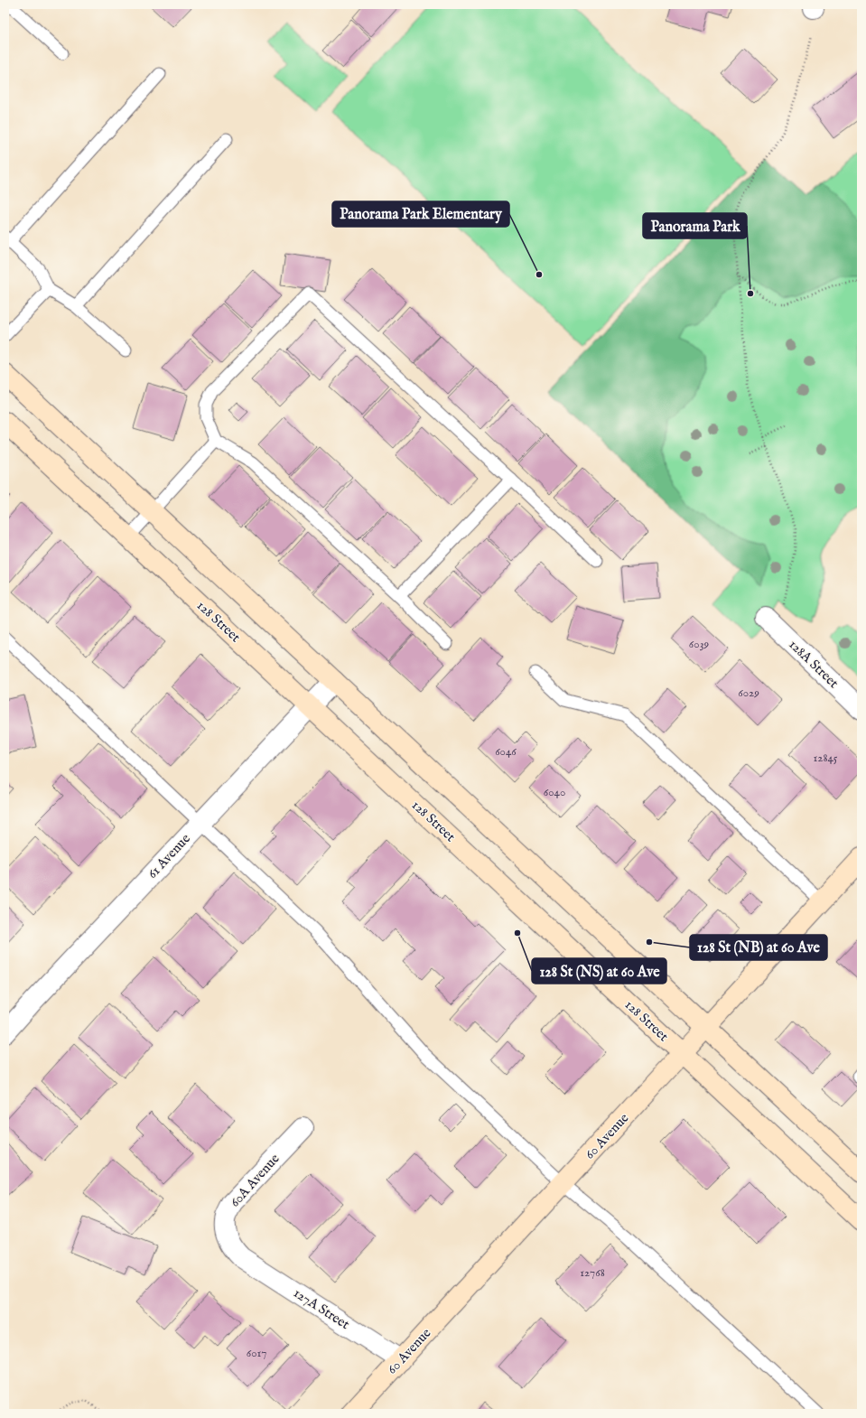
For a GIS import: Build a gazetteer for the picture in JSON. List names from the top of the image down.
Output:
{
  "streets": {
    "main road": ["128 Street", "60 Avenue"],
    "street": [
      "128A Street",
      "61 Avenue",
      "60A Avenue",
      "127A Street"
    ]
  },
  "crossings": [
    ["128 Street", "61 Avenue"],
    ["128 Street", "60 Avenue"],
    ["60 Avenue", "127A Street"],
    ["60A Avenue", "127A Street"]
  ],
  "places": [
    "Panorama Park Elementary",
    "Panorama Park",
    "128 St (NS) at 60 Ave",
    "128 St (NB) at 60 Ave"
  ],
  "house_numbers": [
    "6039",
    "6029",
    "6046",
    "12845",
    "6040",
    "12768",
    "6017"
  ]
}
